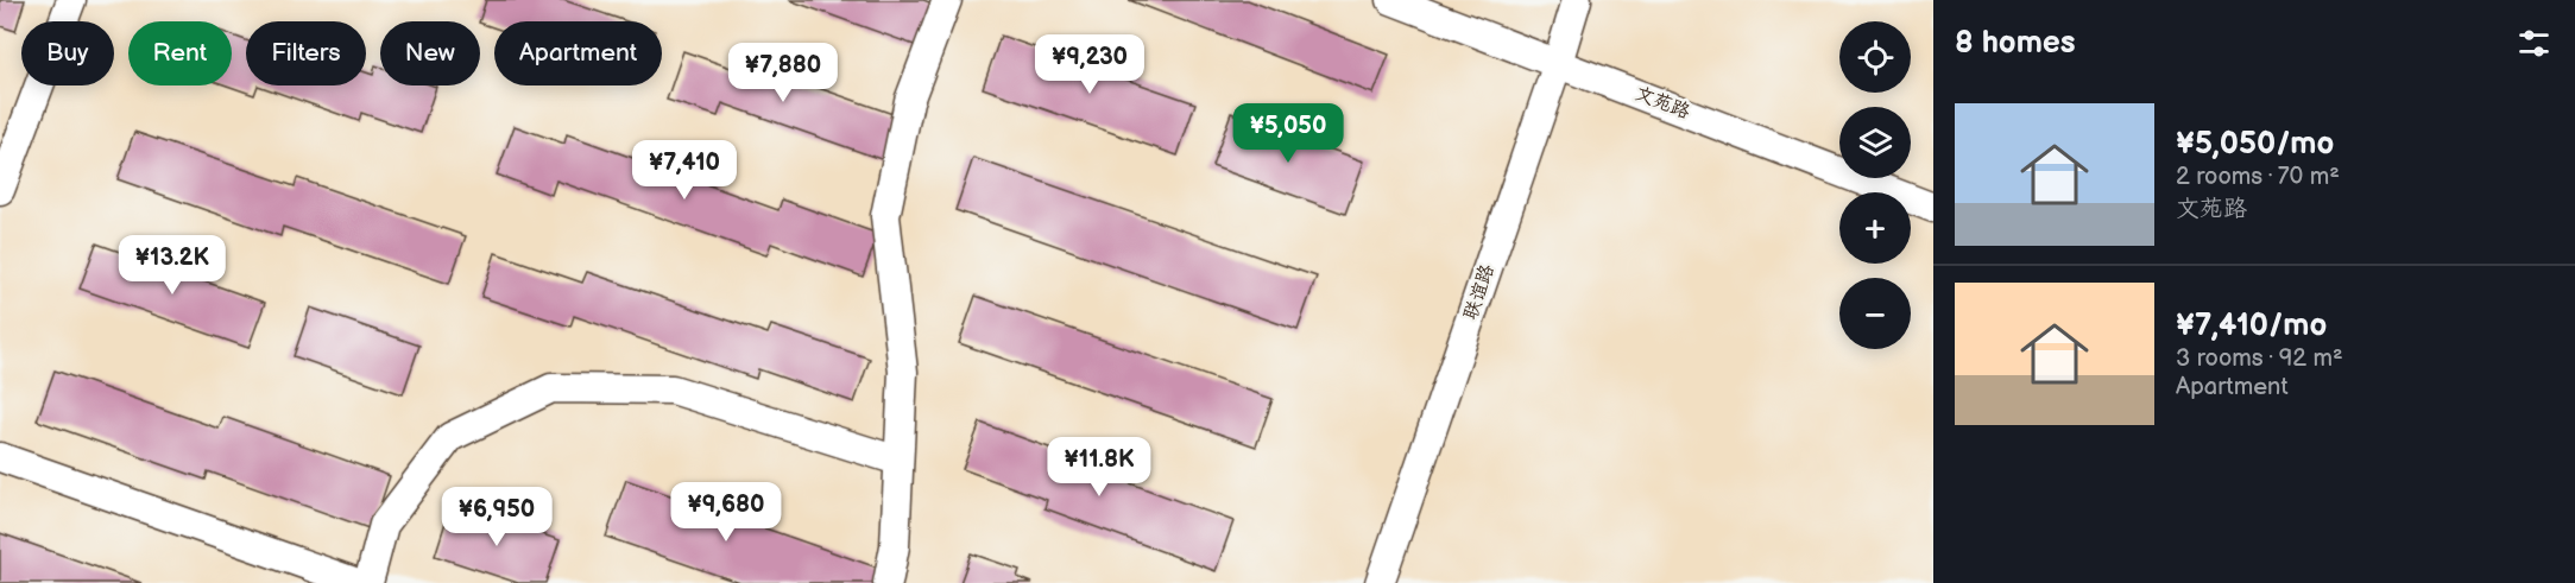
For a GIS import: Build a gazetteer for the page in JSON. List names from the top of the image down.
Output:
{
  "streets": {
    "street": ["文苑路", "联谊路"]
  },
  "crossings": [
    ["文苑路", "联谊路"]
  ],
  "page": {
    "heading": "8 homes",
    "map_buttons": ["+", "−"],
    "chip": [
      "Buy",
      "Rent",
      "Filters",
      "New",
      "Apartment"
    ],
    "price": [
      "¥9,230",
      "¥7,880",
      "¥5,050",
      "¥7,410",
      "¥13.2K",
      "¥11.8K",
      "¥9,680",
      "¥6,950"
    ],
    "list": [
      {
        "name": "¥5,050/mo",
        "note": "2 rooms · 70 m² · 文苑路"
      },
      {
        "name": "¥7,410/mo",
        "note": "3 rooms · 92 m² · Apartment"
      }
    ]
  }
}
